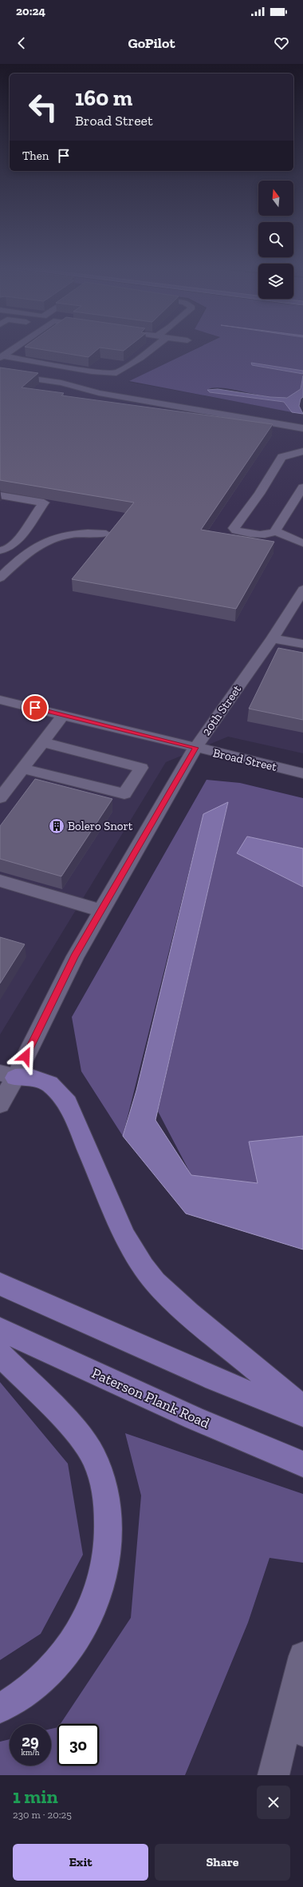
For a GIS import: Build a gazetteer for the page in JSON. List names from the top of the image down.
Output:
{
  "streets": {
    "main road": ["Paterson Plank Road"],
    "street": ["20th Street", "Broad Street"]
  },
  "crossings": [
    ["20th Street", "Broad Street"]
  ],
  "places": {
    "building": ["Bolero Snort"]
  },
  "north": "top",
  "page": {
    "status": "20:24",
    "header": "GoPilot",
    "turn": ["160 m", "Broad Street"],
    "then": "Then",
    "speed": "29 km/h",
    "limit": "30",
    "heading": ["1 min", "230 m · 20:25"],
    "buttons": ["Exit", "Share"]
  }
}
